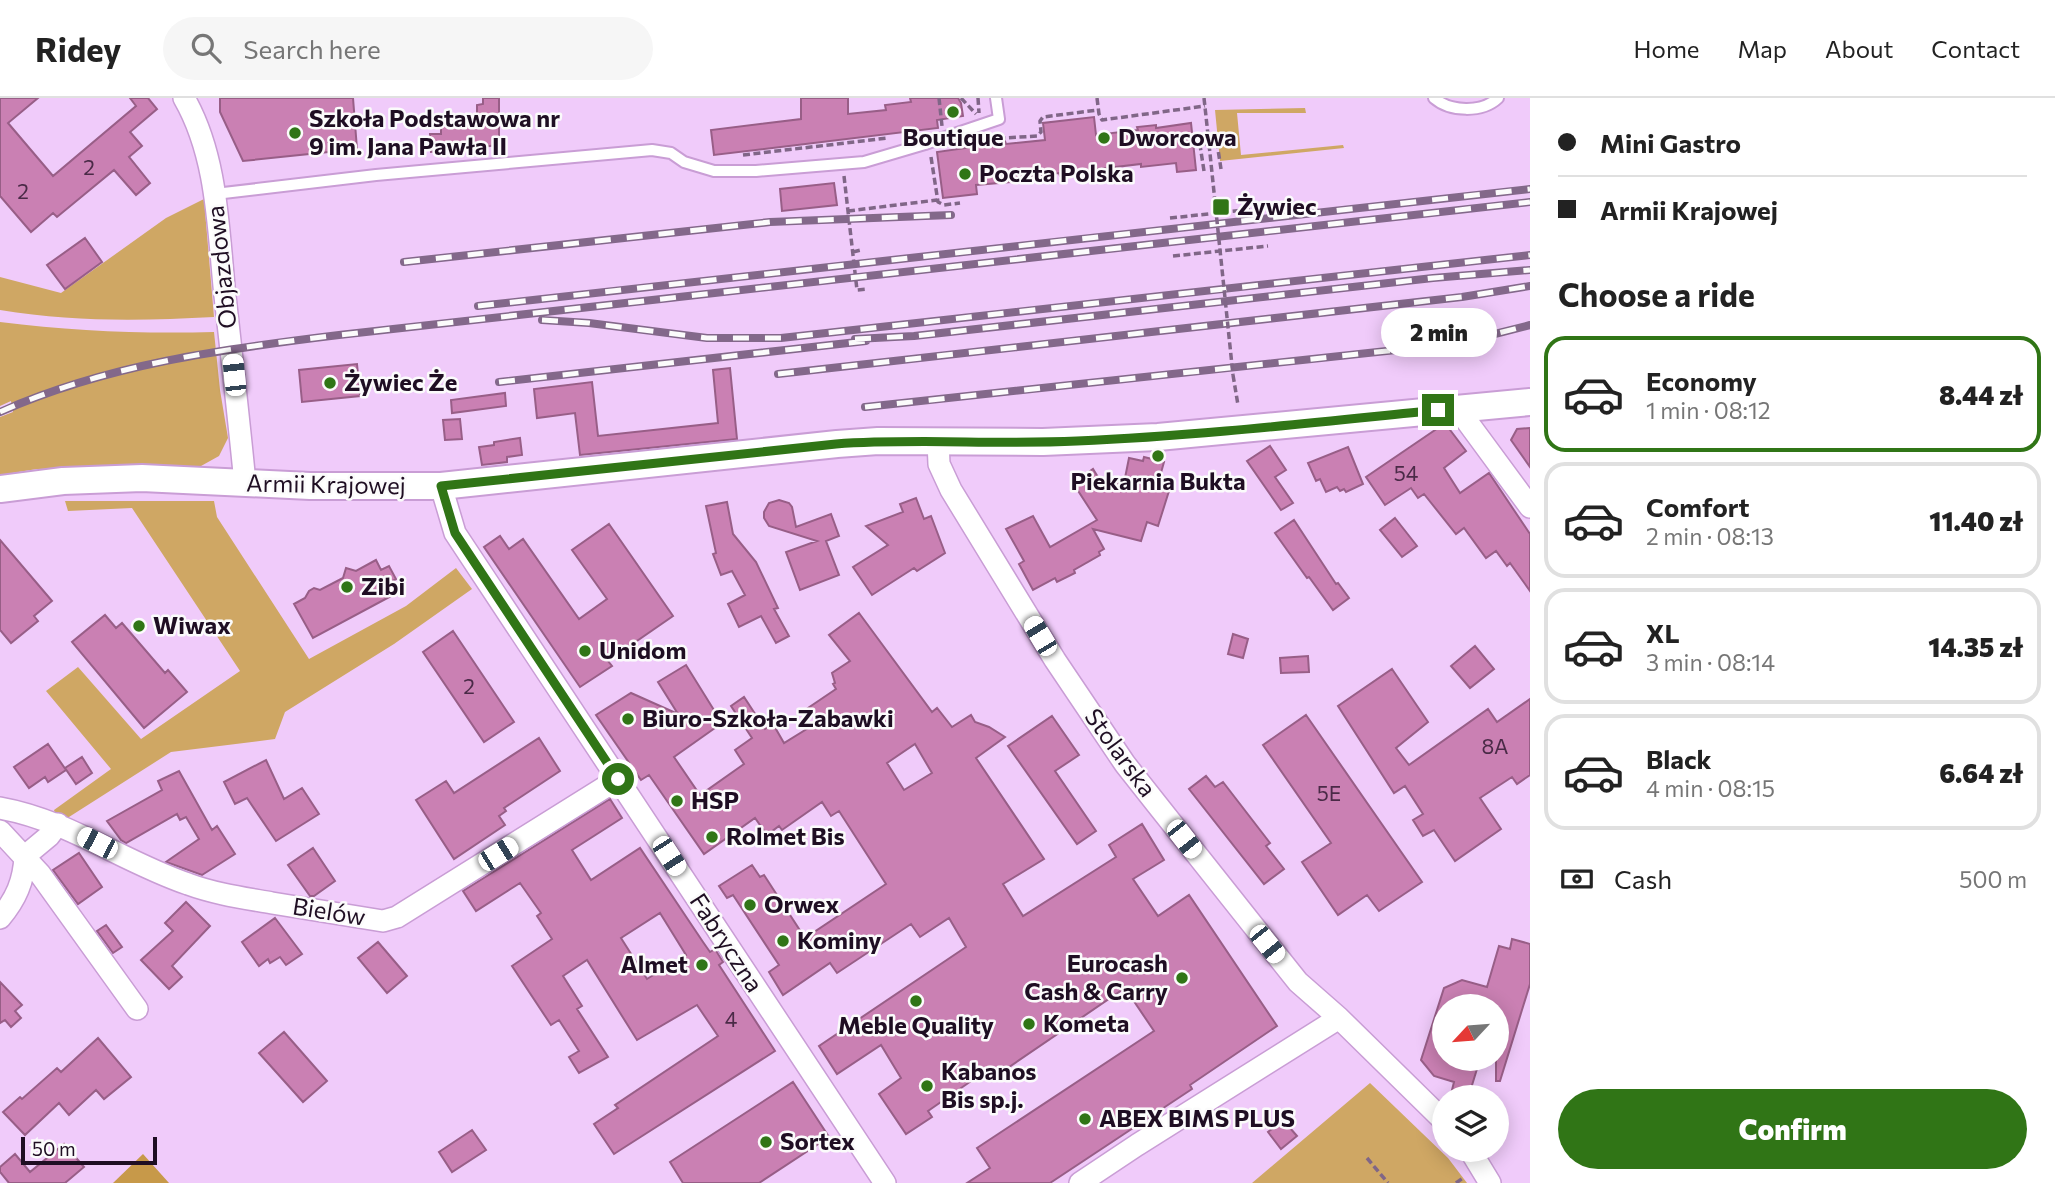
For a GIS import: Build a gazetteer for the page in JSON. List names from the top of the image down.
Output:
{
  "streets": {
    "street": [
      "Objazdowa",
      "Armii Krajowej",
      "Stolarska",
      "Bielów",
      "Fabryczna"
    ]
  },
  "crossings": [
    ["Objazdowa", "Armii Krajowej"],
    ["Armii Krajowej", "Stolarska"],
    ["Armii Krajowej", "Fabryczna"],
    ["Bielów", "Fabryczna"]
  ],
  "places": {
    "other": [
      "Boutique",
      "Szkoła Podstawowa nr 9 im. Jana Pawła II",
      "Dworcowa",
      "Poczta Polska",
      "Żywiec Że",
      "Piekarnia Bukta",
      "Zibi",
      "Wiwax",
      "Unidom",
      "Biuro-Szkoła-Zabawki",
      "HSP",
      "Rolmet Bis",
      "Orwex",
      "Kominy",
      "Almet",
      "Eurocash Cash & Carry",
      "Meble Quality",
      "Kometa",
      "Kabanos Bis sp.j.",
      "ABEX BIMS PLUS",
      "Sortex"
    ],
    "transit": ["Żywiec"]
  },
  "house_numbers": [
    "2",
    "2",
    "54",
    "2",
    "8A",
    "5E",
    "4"
  ],
  "scale_bar": "50 m",
  "north": "bottom left",
  "page": {
    "header": "Ridey",
    "search": "Search here",
    "nav": [
      "Home",
      "Map",
      "About",
      "Contact"
    ],
    "banner": ["Mini Gastro", "Armii Krajowej"],
    "heading": "Choose a ride",
    "bubble": "2 min",
    "list": [
      {
        "name": "Economy",
        "note": "1 min · 08:12",
        "value": "8.44 zł"
      },
      {
        "name": "Comfort",
        "note": "2 min · 08:13",
        "value": "11.40 zł"
      },
      {
        "name": "XL",
        "note": "3 min · 08:14",
        "value": "14.35 zł"
      },
      {
        "name": "Black",
        "note": "4 min · 08:15",
        "value": "6.64 zł"
      }
    ],
    "pay": ["Cash", "500 m"],
    "buttons": "Confirm",
    "scale": "50 m"
  }
}
